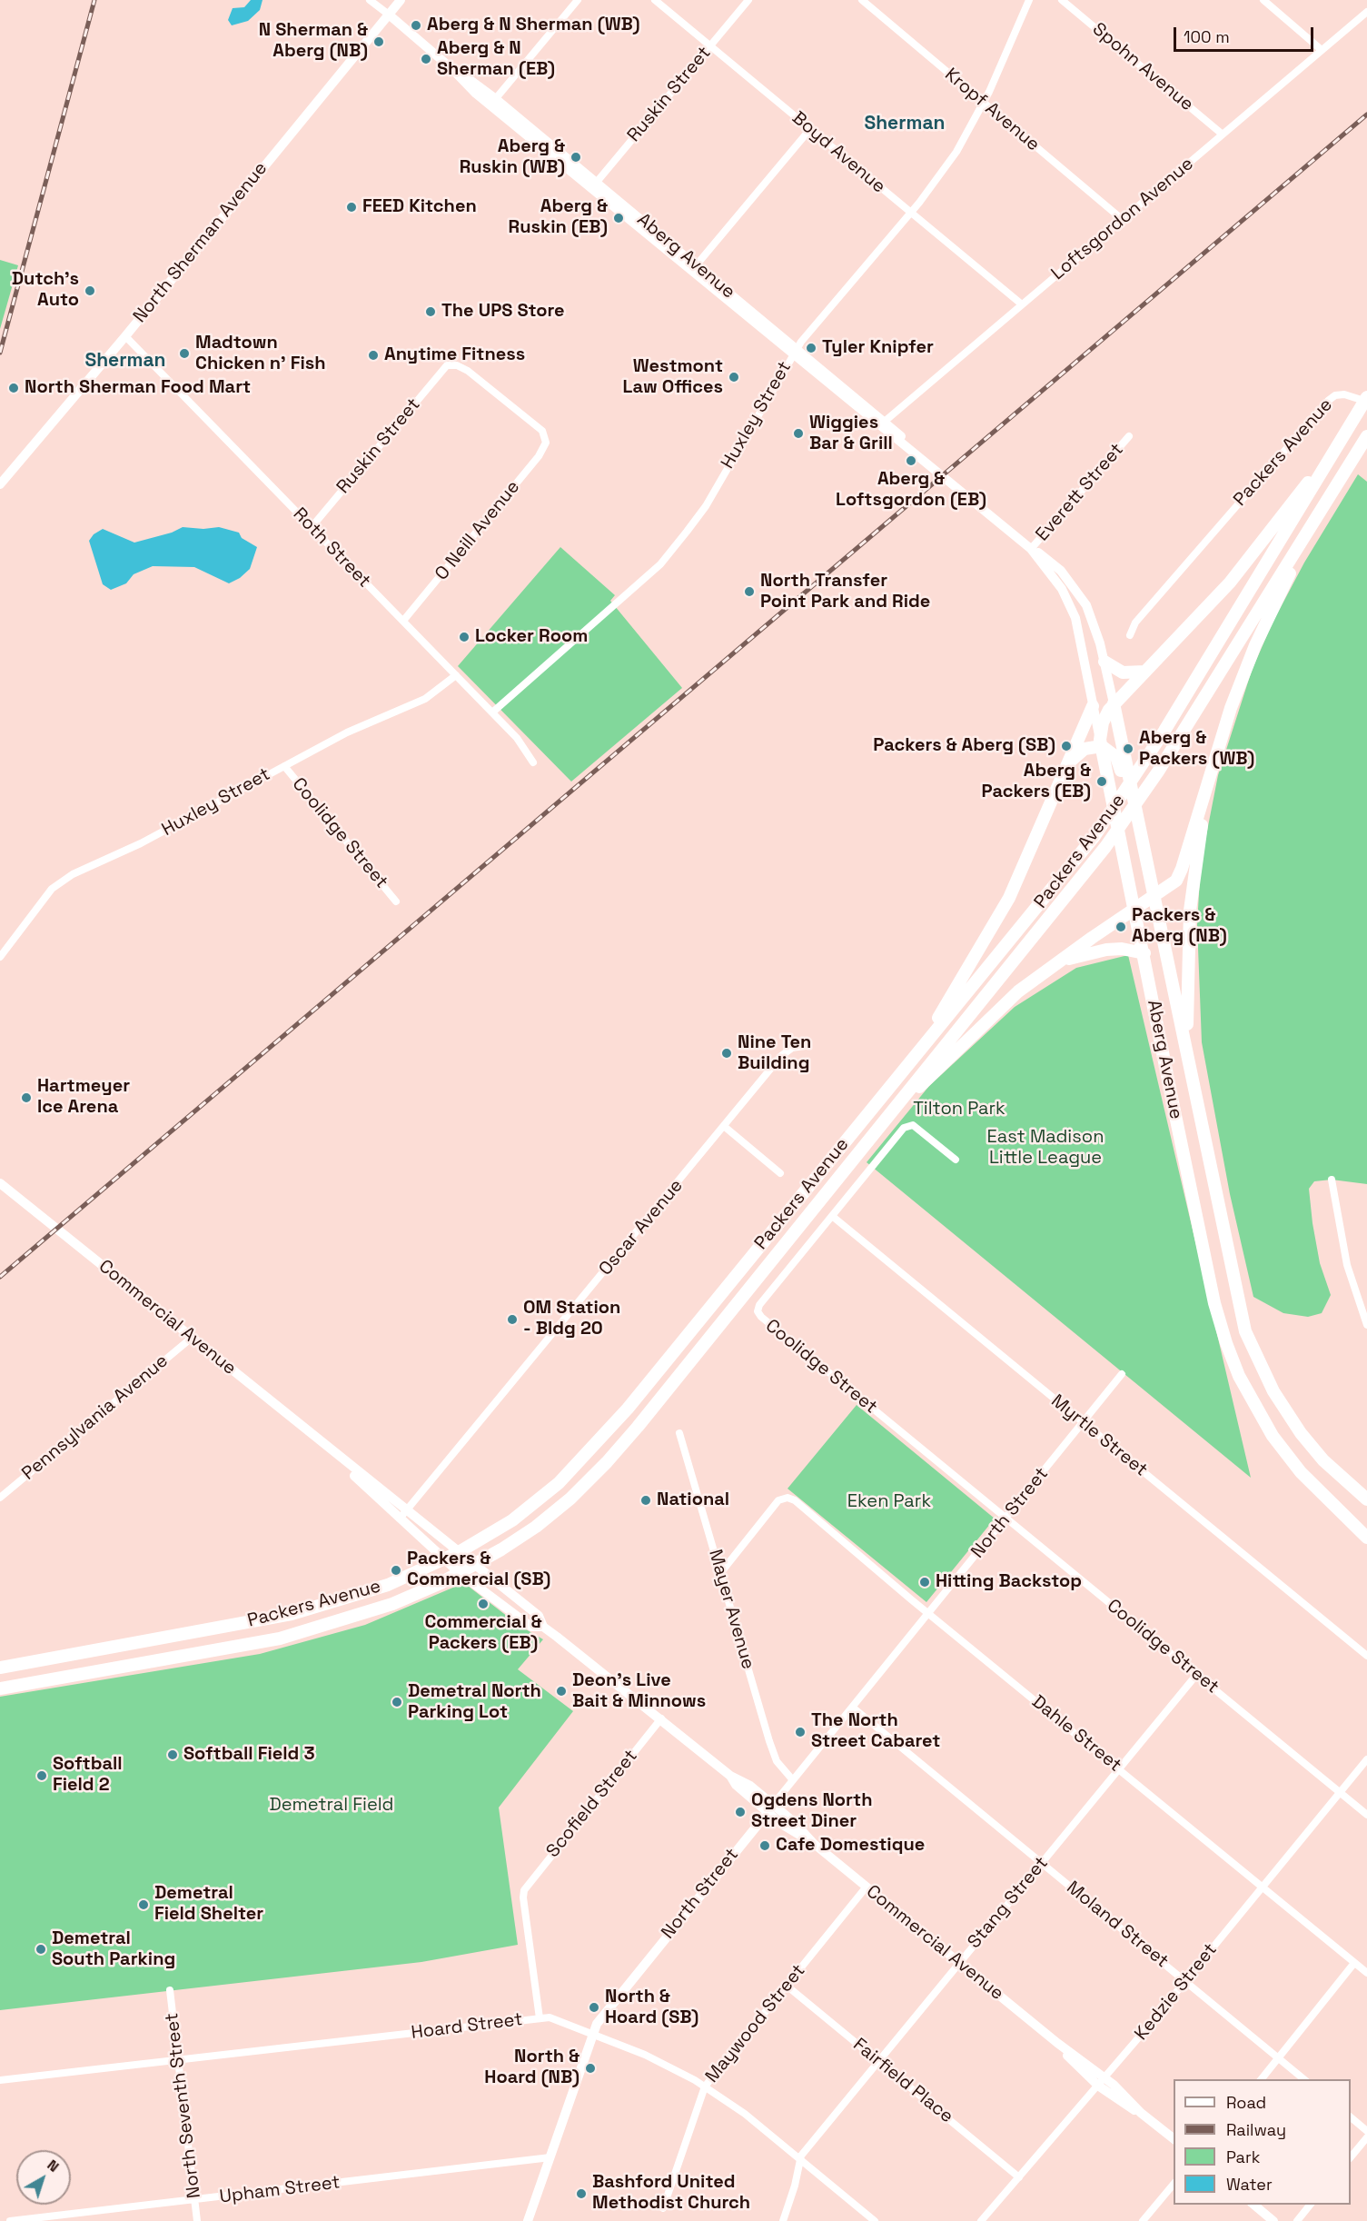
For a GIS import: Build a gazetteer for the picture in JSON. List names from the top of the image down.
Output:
{
  "streets": {
    "main road": ["Aberg Avenue", "Packers Avenue"],
    "street": [
      "Spohn Avenue",
      "Ruskin Street",
      "Kropf Avenue",
      "Boyd Avenue",
      "Loftsgordon Avenue",
      "North Sherman Avenue",
      "Huxley Street",
      "Everett Street",
      "O Neill Avenue",
      "Roth Street",
      "Coolidge Street",
      "Oscar Avenue",
      "Commercial Avenue",
      "Pennsylvania Avenue",
      "Myrtle Street",
      "North Street",
      "Mayer Avenue",
      "Dahle Street",
      "Scofield Street",
      "Stang Street",
      "Moland Street",
      "Kedzie Street",
      "Maywood Street",
      "Hoard Street",
      "Fairfield Place",
      "North Seventh Street",
      "Upham Street"
    ]
  },
  "crossings": [
    ["Spohn Avenue", "Loftsgordon Avenue"],
    ["Ruskin Street", "Boyd Avenue"],
    ["Ruskin Street", "Aberg Avenue"],
    ["Ruskin Street", "O Neill Avenue"],
    ["Ruskin Street", "Roth Street"],
    ["Kropf Avenue", "Loftsgordon Avenue"],
    ["Kropf Avenue", "Huxley Street"],
    ["Boyd Avenue", "Loftsgordon Avenue"],
    ["Boyd Avenue", "Huxley Street"],
    ["Loftsgordon Avenue", "Aberg Avenue"],
    ["North Sherman Avenue", "Aberg Avenue"],
    ["North Sherman Avenue", "Roth Street"],
    ["Aberg Avenue", "Huxley Street"],
    ["Aberg Avenue", "Everett Street"],
    ["Huxley Street", "Roth Street"],
    ["Huxley Street", "Coolidge Street"],
    ["Packers Avenue", "Commercial Avenue"],
    ["O Neill Avenue", "Roth Street"],
    ["Coolidge Street", "Myrtle Street"],
    ["Coolidge Street", "North Street"],
    ["Coolidge Street", "Stang Street"],
    ["Coolidge Street", "Kedzie Street"],
    ["Oscar Avenue", "Commercial Avenue"],
    ["Commercial Avenue", "Pennsylvania Avenue"],
    ["Commercial Avenue", "North Street"],
    ["Commercial Avenue", "Scofield Street"],
    ["Commercial Avenue", "Stang Street"],
    ["Commercial Avenue", "Kedzie Street"],
    ["Commercial Avenue", "Maywood Street"],
    ["Myrtle Street", "North Street"],
    ["North Street", "Mayer Avenue"],
    ["North Street", "Dahle Street"],
    ["North Street", "Moland Street"],
    ["North Street", "Hoard Street"],
    ["North Street", "Upham Street"],
    ["Mayer Avenue", "Dahle Street"],
    ["Dahle Street", "Stang Street"],
    ["Dahle Street", "Kedzie Street"],
    ["Scofield Street", "Hoard Street"],
    ["Stang Street", "Moland Street"],
    ["Stang Street", "Hoard Street"],
    ["Stang Street", "Fairfield Place"],
    ["Moland Street", "Kedzie Street"],
    ["Kedzie Street", "Fairfield Place"],
    ["Maywood Street", "Hoard Street"],
    ["Maywood Street", "Fairfield Place"],
    ["Hoard Street", "North Seventh Street"],
    ["North Seventh Street", "Upham Street"]
  ],
  "districts": ["Sherman", "Sherman"],
  "parks": [
    "Tilton Park",
    "East Madison Little League",
    "Eken Park",
    "Demetral Field"
  ],
  "places": [
    "Aberg & N Sherman (WB)",
    "N Sherman & Aberg (NB)",
    "Aberg & N Sherman (EB)",
    "Aberg & Ruskin (WB)",
    "FEED Kitchen",
    "Aberg & Ruskin (EB)",
    "Dutch's Auto",
    "The UPS Store",
    "Tyler Knipfer",
    "Madtown Chicken n' Fish",
    "Anytime Fitness",
    "Westmont Law Offices",
    "North Sherman Food Mart",
    "Wiggies Bar & Grill",
    "Aberg & Loftsgordon (EB)",
    "North Transfer Point Park and Ride",
    "Locker Room",
    "Packers & Aberg (SB)",
    "Aberg & Packers (WB)",
    "Aberg & Packers (EB)",
    "Packers & Aberg (NB)",
    "Nine Ten Building",
    "Hartmeyer Ice Arena",
    "OM Station - Bldg 20",
    "National",
    "Packers & Commercial (SB)",
    "Hitting Backstop",
    "Commercial & Packers (EB)",
    "Deon's Live Bait & Minnows",
    "Demetral North Parking Lot",
    "The North Street Cabaret",
    "Softball Field 3",
    "Softball Field 2",
    "Ogdens North Street Diner",
    "Cafe Domestique",
    "Demetral Field Shelter",
    "Demetral South Parking",
    "North & Hoard (SB)",
    "North & Hoard (NB)",
    "Bashford United Methodist Church"
  ],
  "legend": [
    "Road",
    "Railway",
    "Park",
    "Water"
  ],
  "scale_bar": "100 m",
  "north": "top right"
}
